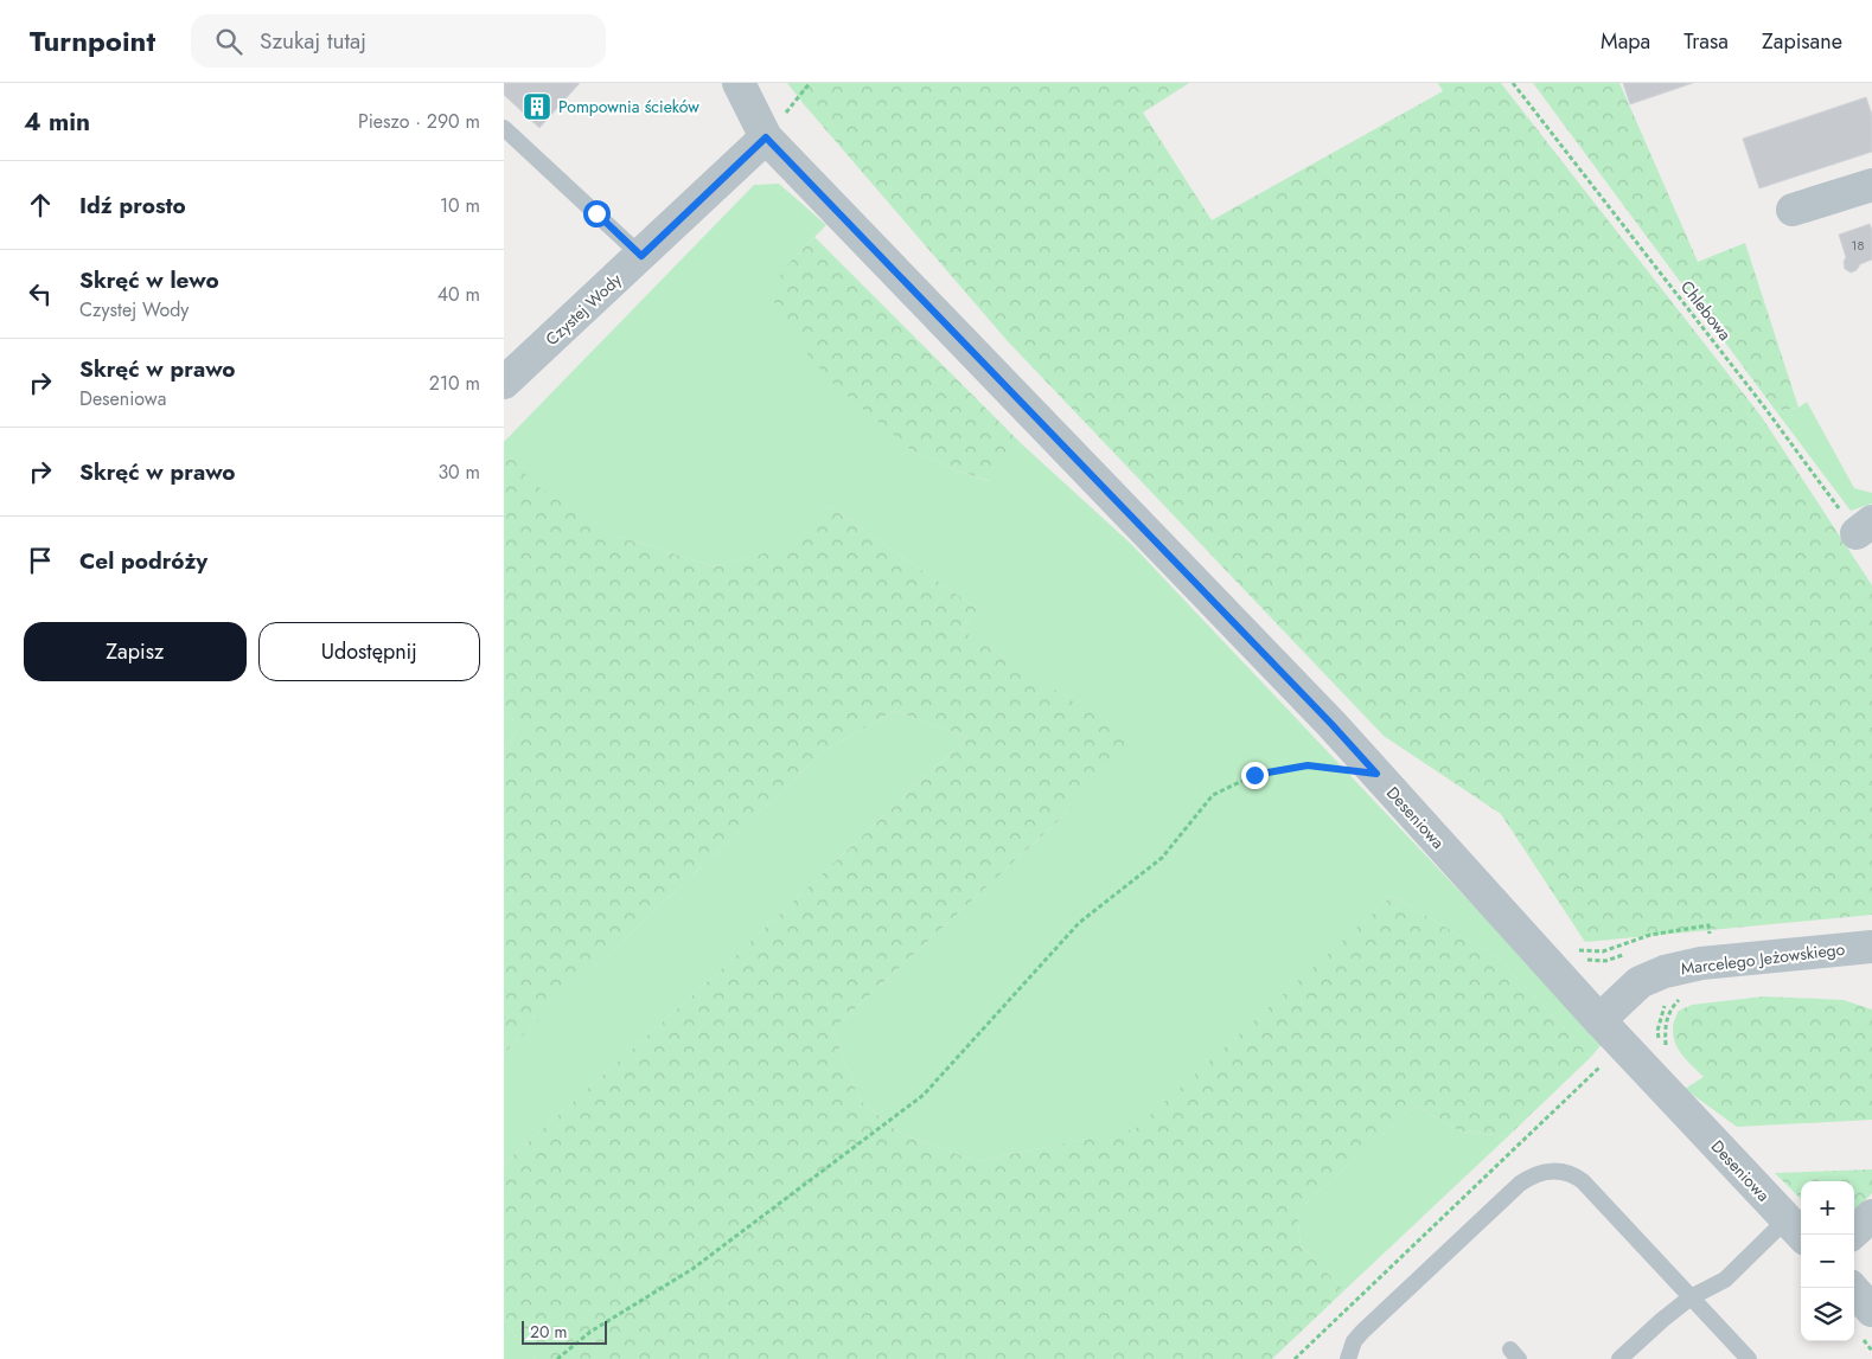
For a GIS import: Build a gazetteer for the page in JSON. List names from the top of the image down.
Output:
{
  "streets": {
    "street": ["Czystej Wody", "Deseniowa", "Marcelego Jeżowskiego"],
    "path": ["Chlebowa"]
  },
  "crossings": [
    ["Czystej Wody", "Deseniowa"],
    ["Deseniowa", "Marcelego Jeżowskiego"]
  ],
  "places": {
    "building": ["Pompownia ścieków"]
  },
  "house_numbers": ["18"],
  "scale_bar": "20 m",
  "page": {
    "header": "Turnpoint",
    "search": "Szukaj tutaj",
    "nav": ["Mapa", "Trasa", "Zapisane"],
    "heading": ["4 min", "Pieszo · 290 m"],
    "list": [
      ["Idź prosto", "10 m"],
      ["Skręć w lewo", "Czystej Wody", "40 m"],
      ["Skręć w prawo", "Deseniowa", "210 m"],
      ["Skręć w prawo", "30 m"],
      "Cel podróży"
    ],
    "buttons": ["Zapisz", "Udostępnij"],
    "map_buttons": ["+", "−"],
    "scale": "20 m"
  }
}
